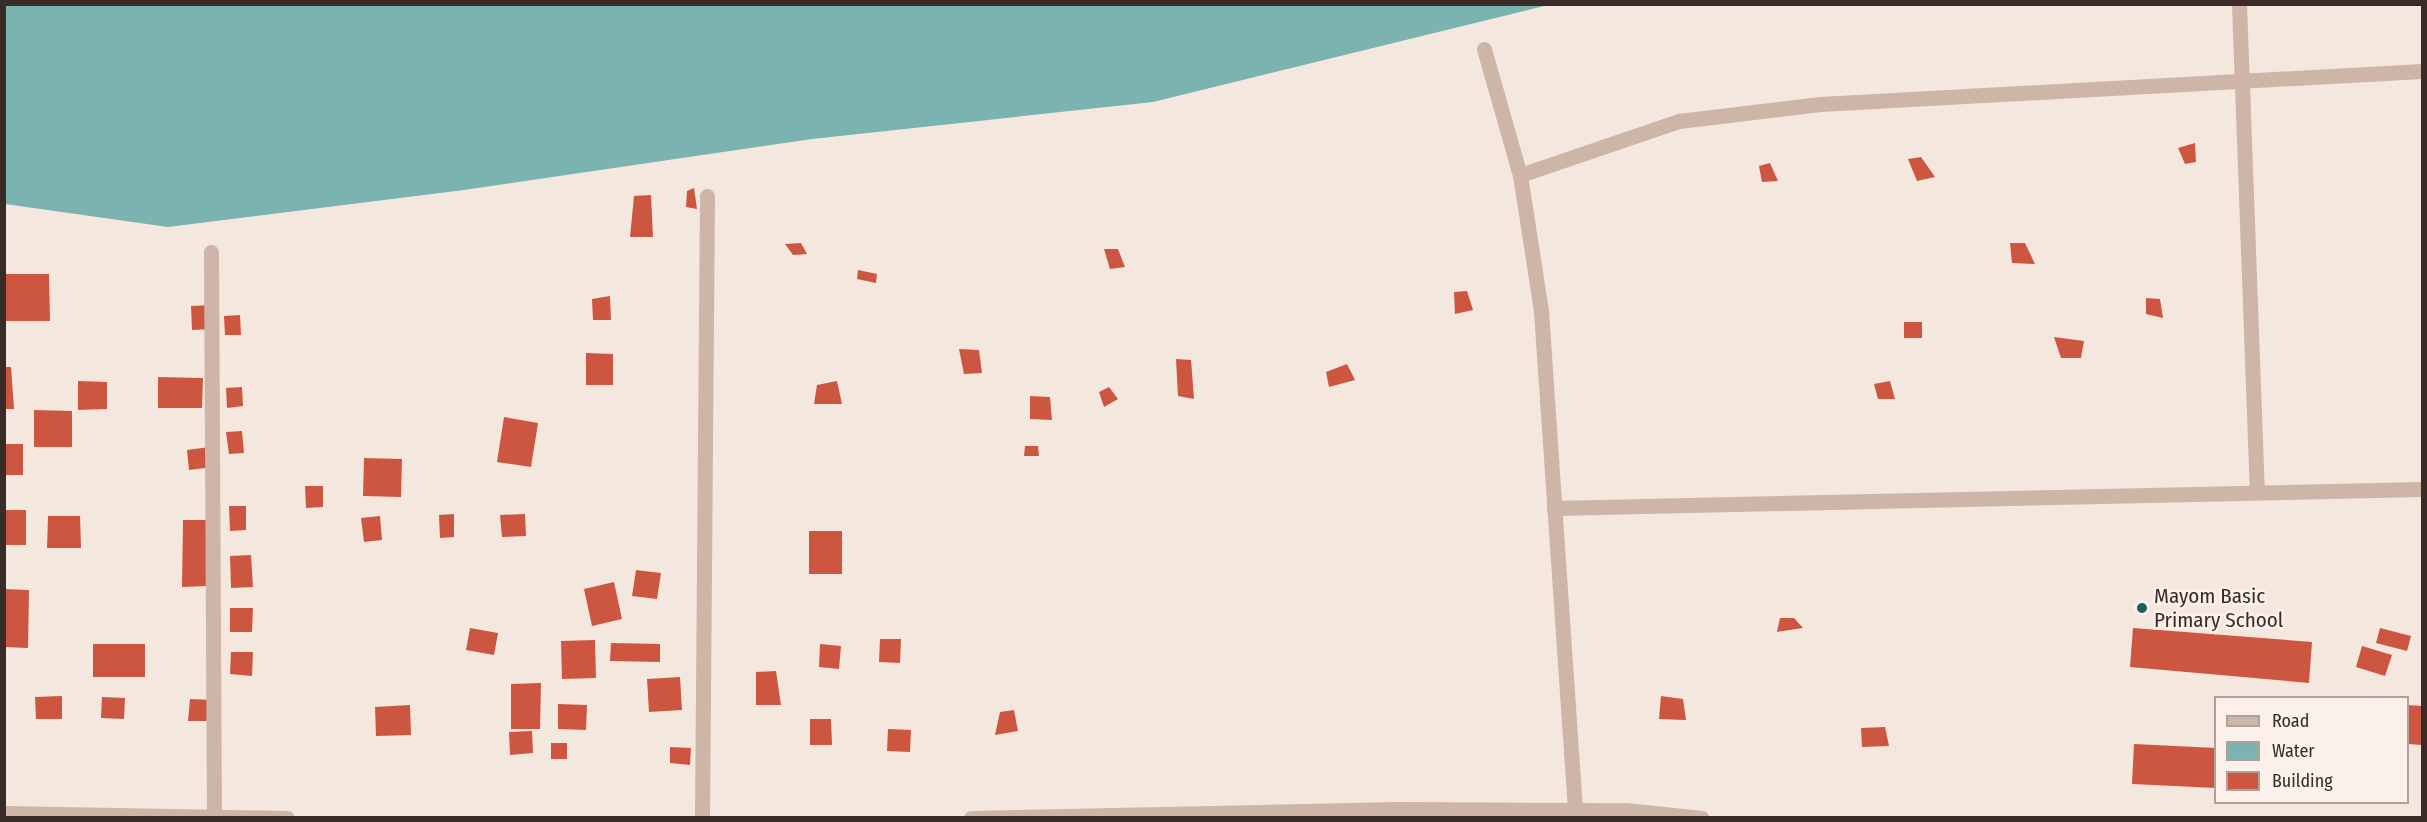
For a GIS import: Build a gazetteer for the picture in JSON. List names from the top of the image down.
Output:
{
  "places": ["Mayom Basic Primary School"],
  "legend": ["Road", "Water", "Building"]
}
